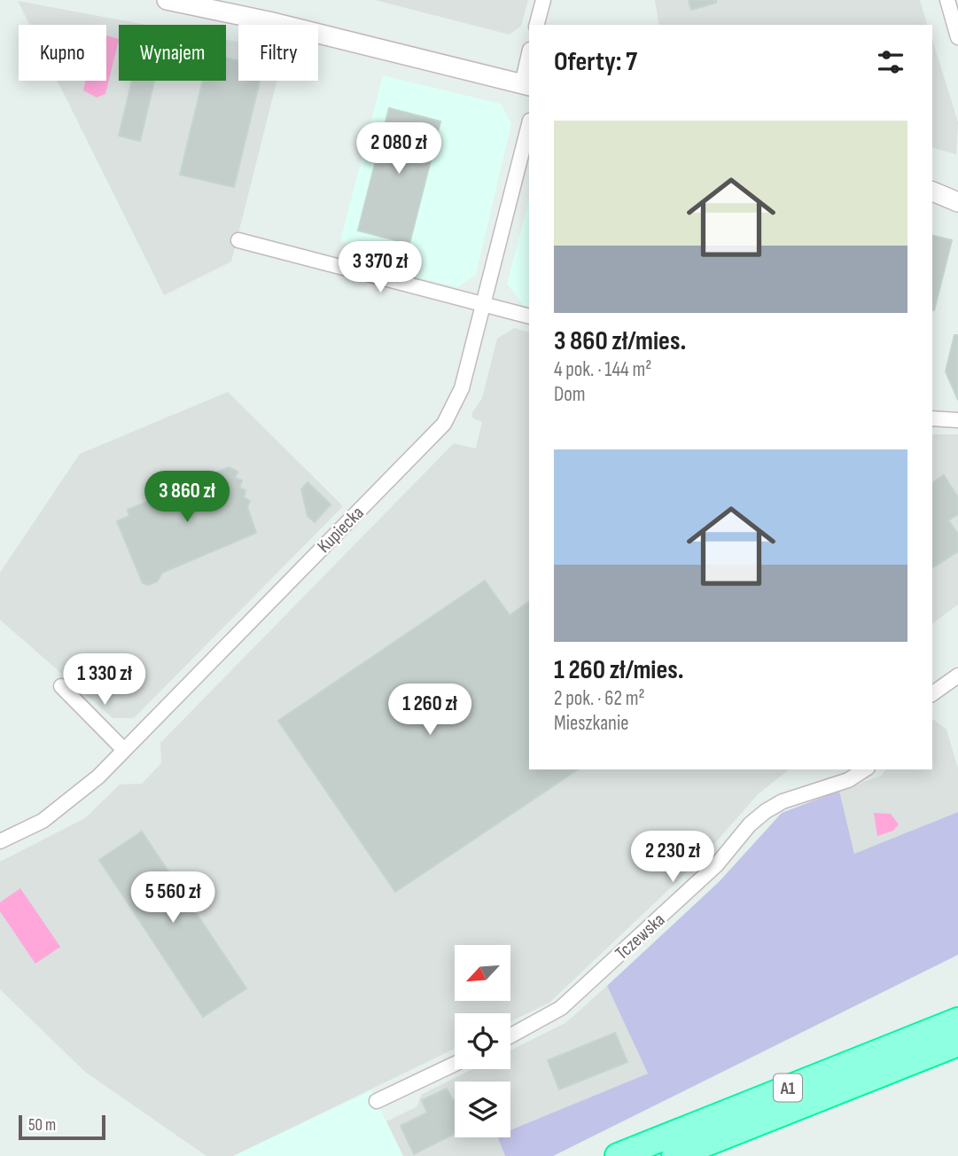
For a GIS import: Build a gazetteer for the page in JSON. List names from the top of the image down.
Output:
{
  "streets": {
    "highway": ["A1"],
    "street": ["Kupiecka", "Tczewska"]
  },
  "scale_bar": "50 m",
  "north": "bottom left",
  "page": {
    "chip": ["Kupno", "Wynajem", "Filtry"],
    "heading": "Oferty: 7",
    "list": [
      {
        "name": "3 860 zł/mies.",
        "note": "4 pok. · 144 m² · Dom"
      },
      {
        "name": "1 260 zł/mies.",
        "note": "2 pok. · 62 m² · Mieszkanie"
      }
    ],
    "price": [
      "2 080 zł",
      "3 370 zł",
      "3 860 zł",
      "1 330 zł",
      "1 260 zł",
      "2 230 zł",
      "5 560 zł"
    ],
    "scale": "50 m"
  }
}
